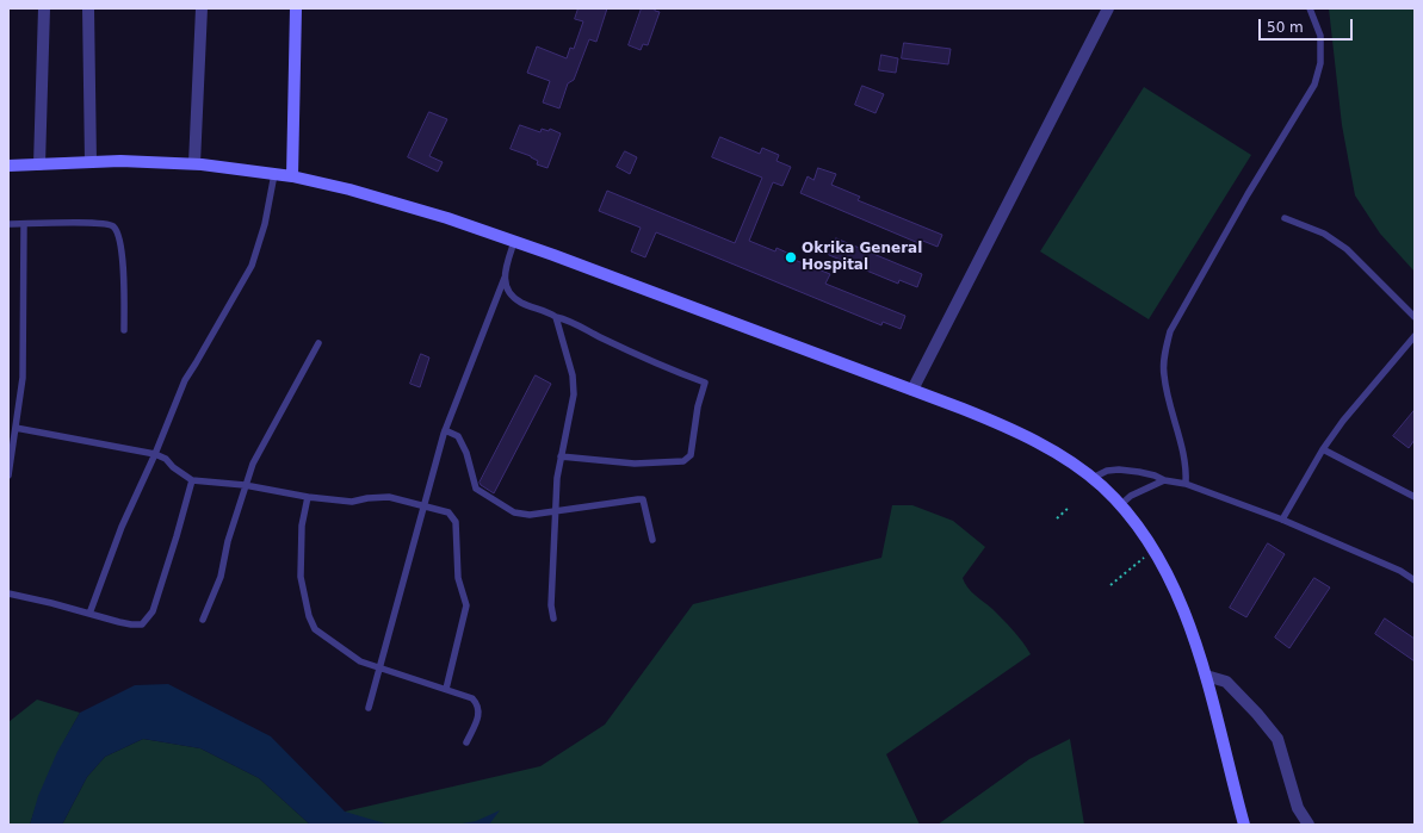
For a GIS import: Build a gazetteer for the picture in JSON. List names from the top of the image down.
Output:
{
  "places": ["Okrika General Hospital"],
  "scale_bar": "50 m"
}
